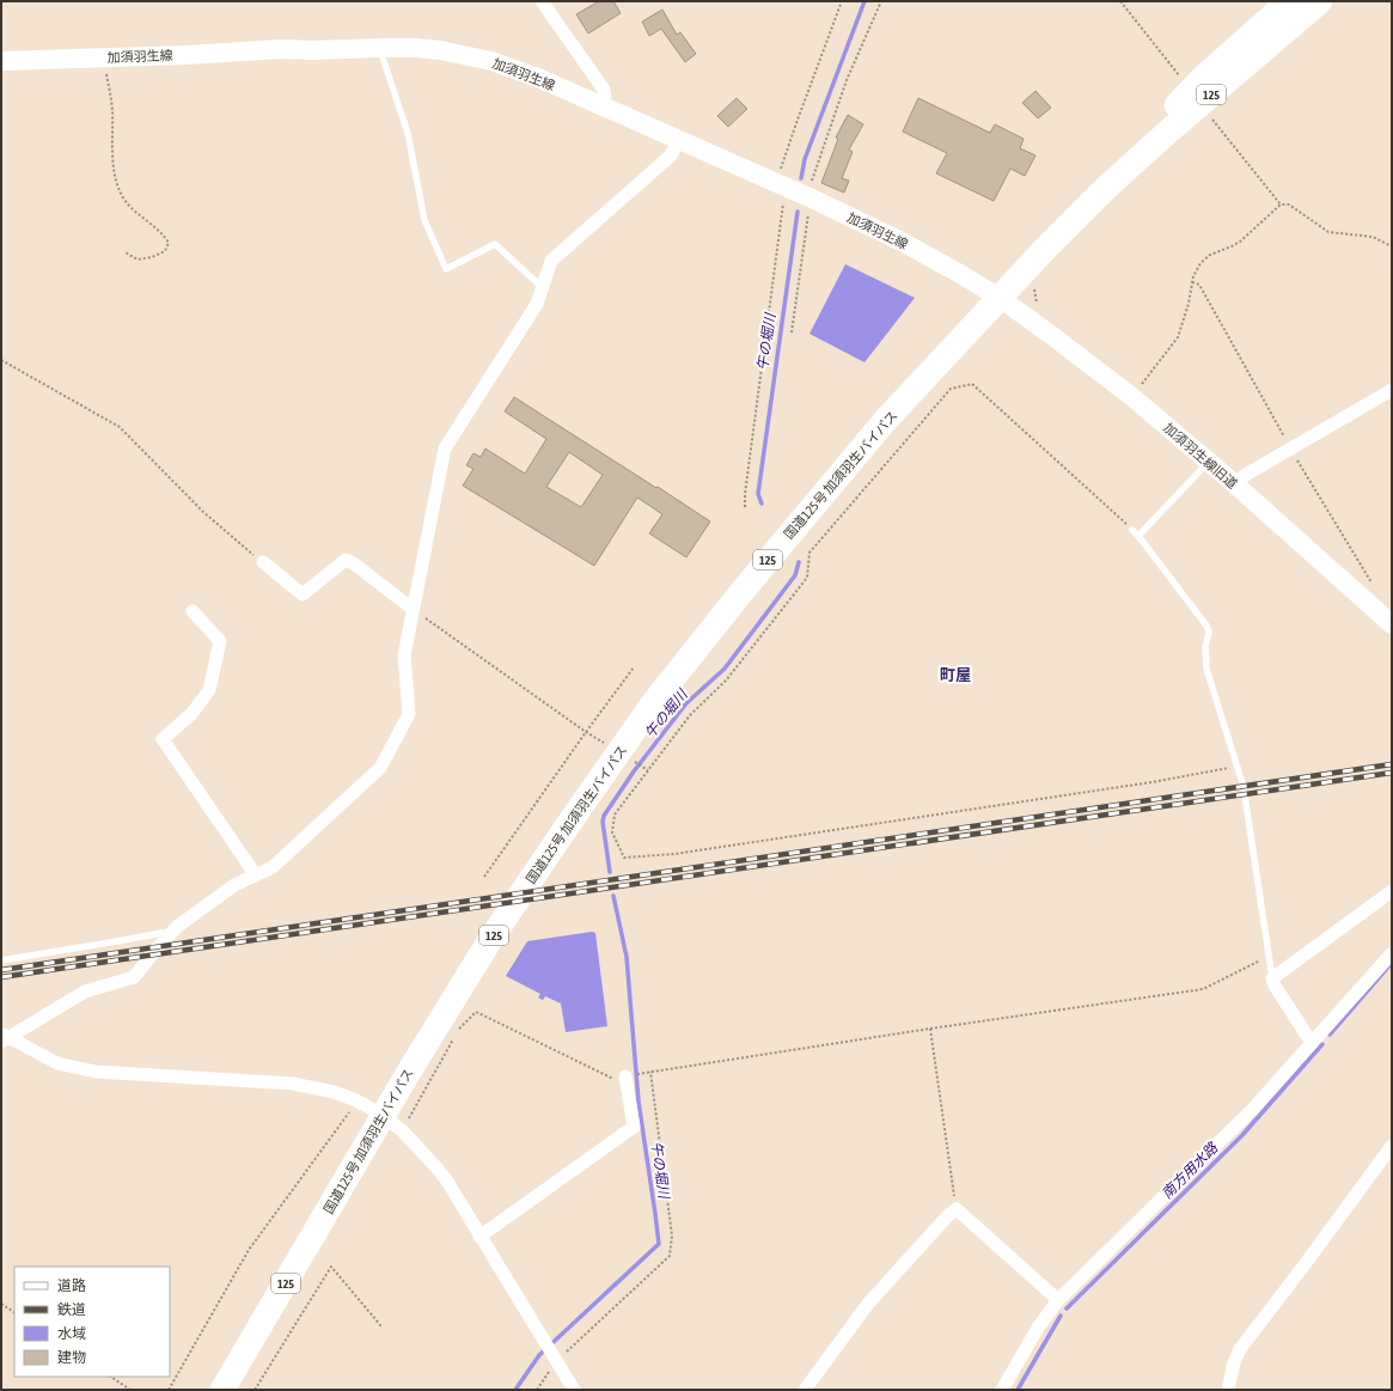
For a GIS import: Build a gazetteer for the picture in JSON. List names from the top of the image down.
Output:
{
  "streets": {
    "highway": ["125", "国道125号 加須羽生バイパス"],
    "main road": ["加須羽生線", "加須羽生線旧道"]
  },
  "crossings": [
    ["加須羽生線", "加須羽生線旧道"],
    ["加須羽生線", "国道125号 加須羽生バイパス"],
    ["加須羽生線旧道", "国道125号 加須羽生バイパス"]
  ],
  "districts": ["町屋"],
  "water": ["午の堀川", "南方用水路"],
  "legend": [
    "道路",
    "鉄道",
    "水域",
    "建物"
  ]
}
